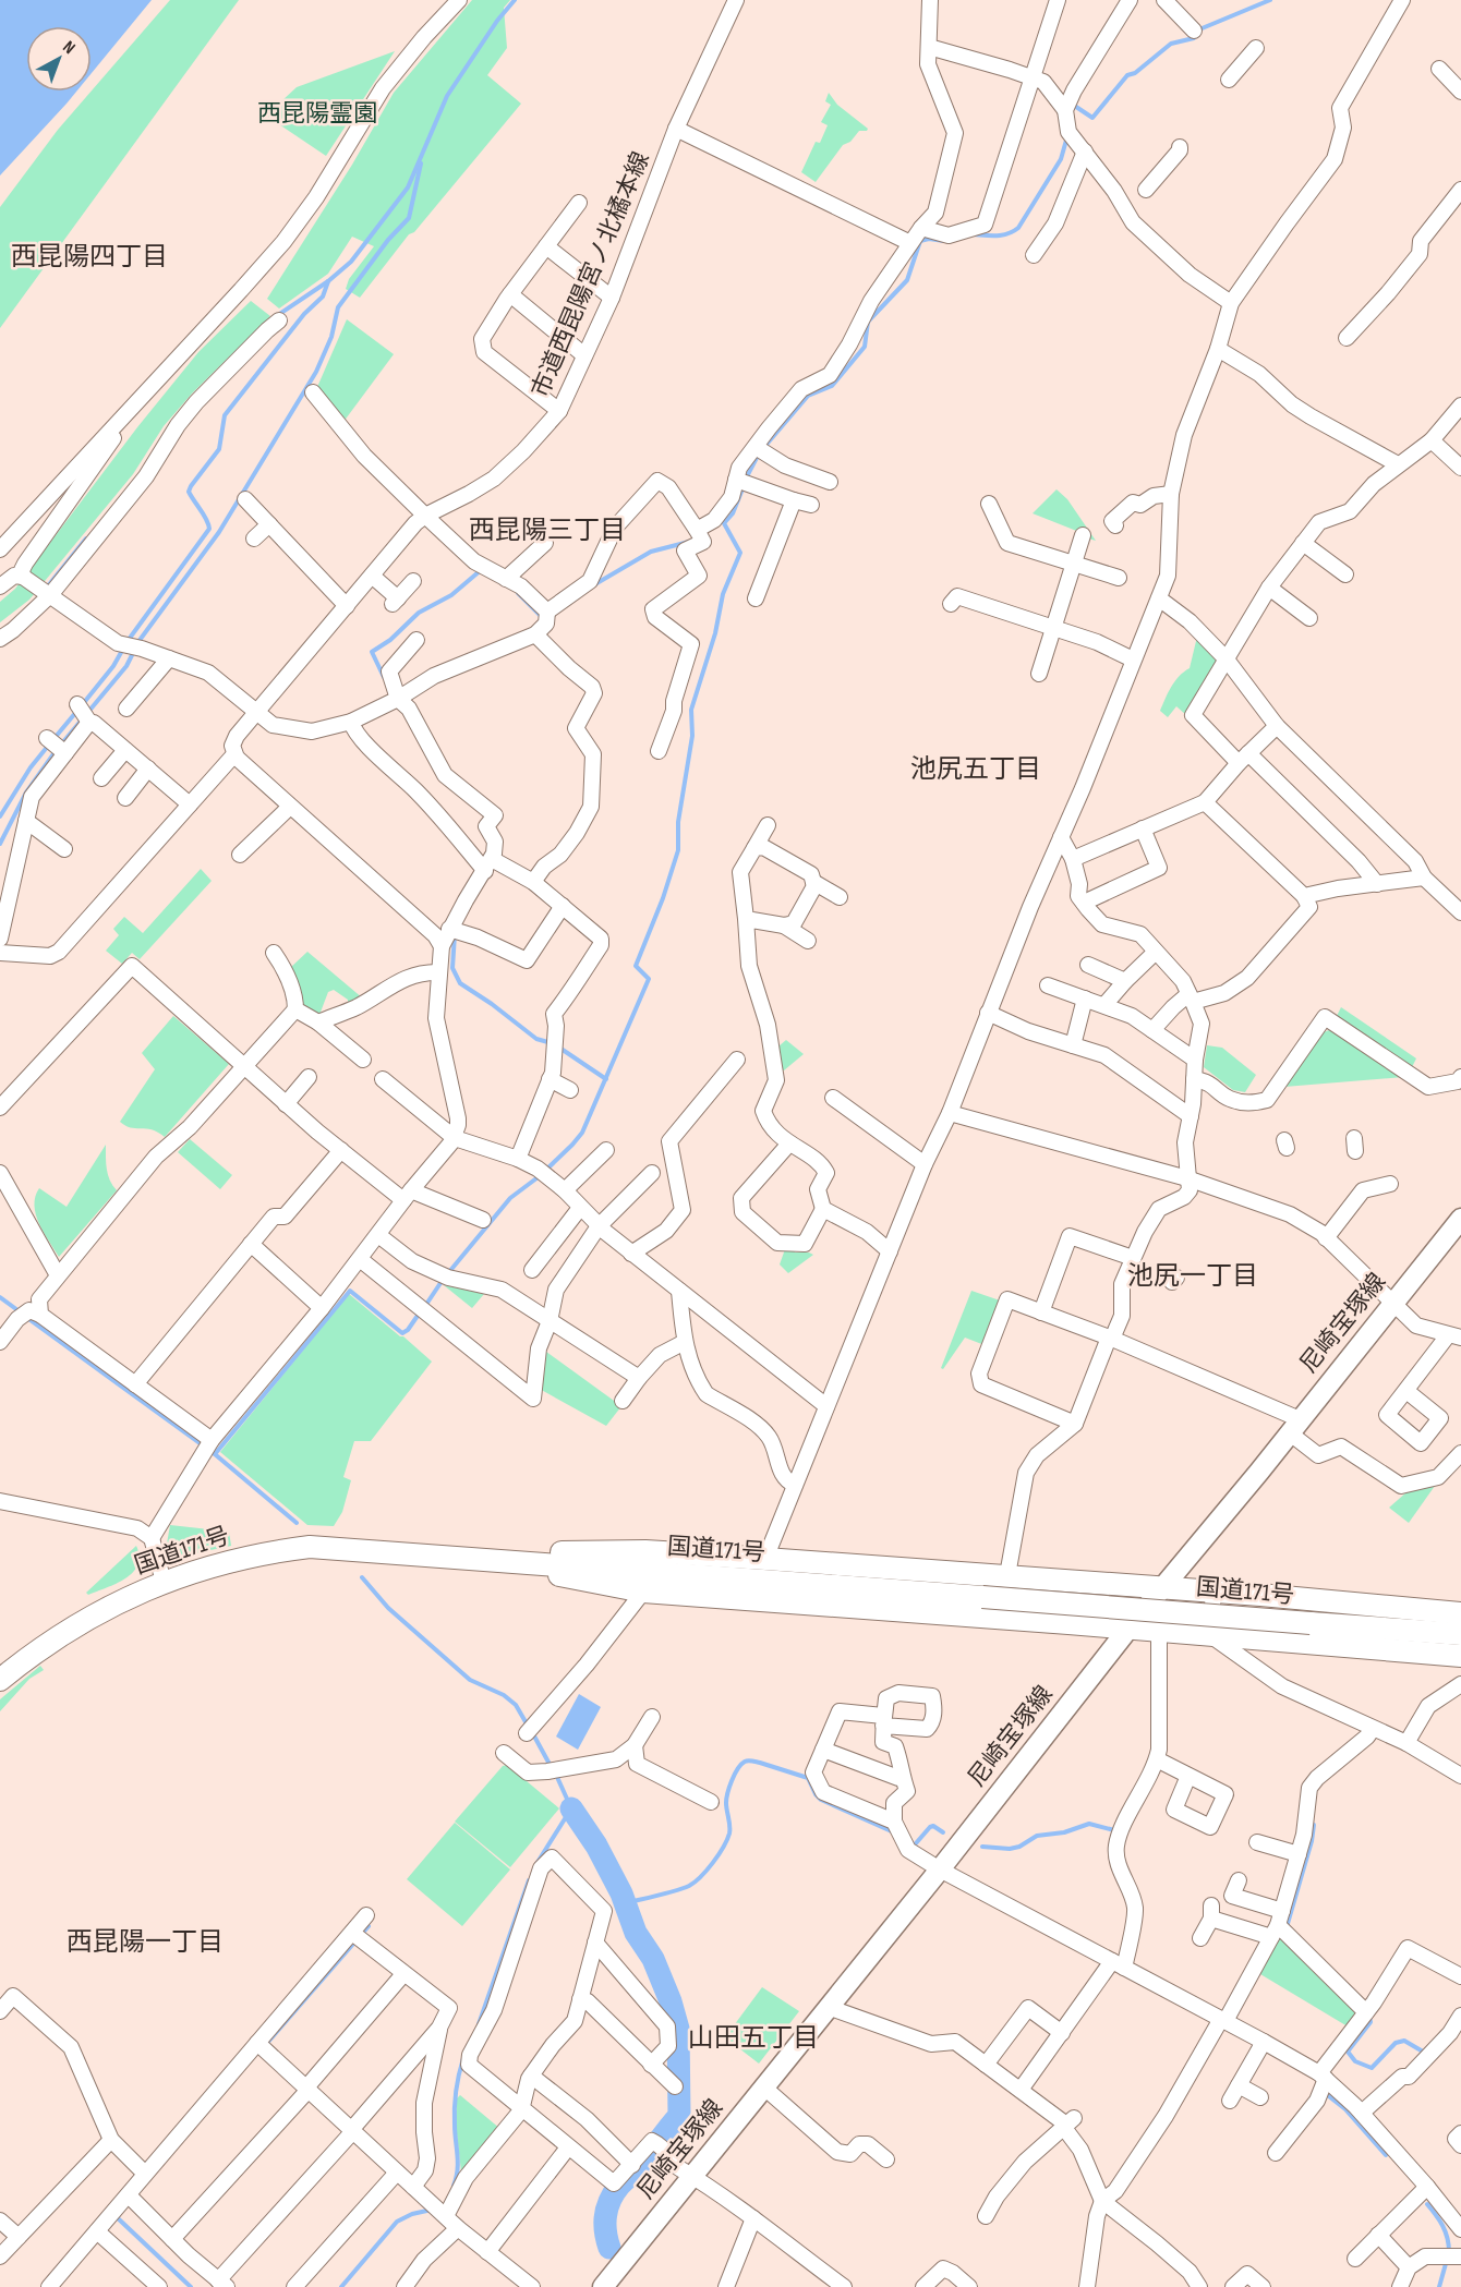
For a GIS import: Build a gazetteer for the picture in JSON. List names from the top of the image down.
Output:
{
  "streets": {
    "highway": ["国道171号"],
    "main road": ["尼崎宝塚線"],
    "street": ["市道西昆陽宮ノ北橘本線"]
  },
  "districts": [
    "西昆陽四丁目",
    "西昆陽三丁目",
    "池尻五丁目",
    "池尻一丁目",
    "西昆陽一丁目",
    "山田五丁目"
  ],
  "parks": ["西昆陽霊園"],
  "north": "top right"
}
